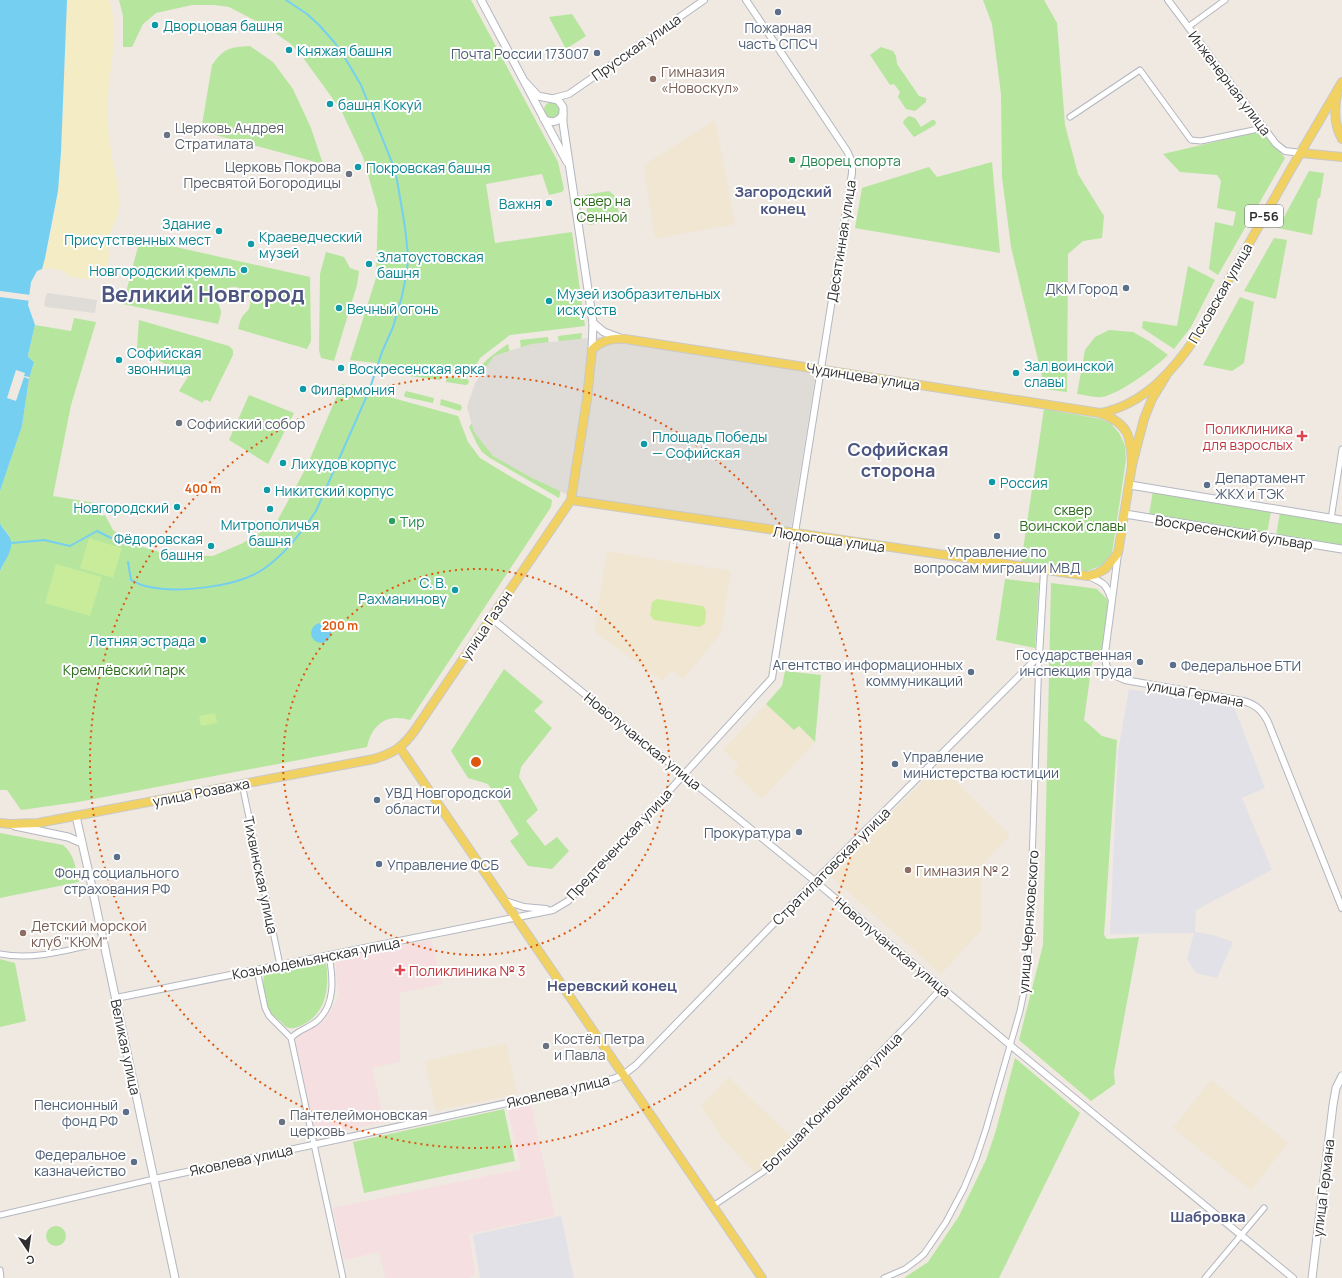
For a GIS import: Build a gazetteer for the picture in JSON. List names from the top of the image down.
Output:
{
  "streets": {
    "main road": [
      "Р-56",
      "Псковская улица",
      "Чудинцева улица",
      "Воскресенский бульвар",
      "Людогоща улица",
      "улица Газон",
      "улица Германа",
      "улица Розважа",
      "Великая улица"
    ],
    "street": [
      "Прусская улица",
      "Инженерная улица",
      "Десятинная улица",
      "Новолучанская улица",
      "Предтеченская улица",
      "Стратилатовская улица",
      "Тихвинская улица",
      "улица Черняховского",
      "Козьмодемьянская улица",
      "Яковлева улица",
      "Большая Конюшенная улица"
    ]
  },
  "crossings": [
    ["Инженерная улица", "Псковская улица"],
    ["Десятинная улица", "Чудинцева улица"],
    ["Десятинная улица", "Предтеченская улица"],
    ["Псковская улица", "Чудинцева улица"],
    ["Чудинцева улица", "Предтеченская улица"],
    ["Людогоща улица", "улица Газон"],
    ["Людогоща улица", "улица Германа"],
    ["Людогоща улица", "Предтеченская улица"],
    ["Людогоща улица", "улица Черняховского"],
    ["улица Газон", "Новолучанская улица"],
    ["улица Газон", "улица Розважа"],
    ["Новолучанская улица", "Предтеченская улица"],
    ["Новолучанская улица", "Стратилатовская улица"],
    ["Новолучанская улица", "улица Черняховского"],
    ["Новолучанская улица", "Большая Конюшенная улица"],
    ["улица Розважа", "Тихвинская улица"],
    ["улица Розважа", "Великая улица"],
    ["Предтеченская улица", "Козьмодемьянская улица"],
    ["Стратилатовская улица", "улица Черняховского"],
    ["Стратилатовская улица", "Яковлева улица"],
    ["Тихвинская улица", "Козьмодемьянская улица"],
    ["Козьмодемьянская улица", "Великая улица"],
    ["Великая улица", "Яковлева улица"]
  ],
  "districts": [
    "Загородский конец",
    "Великий Новгород",
    "Софийская сторона",
    "Неревский конец",
    "Шабровка"
  ],
  "parks": ["сквер на Сенной", "сквер Воинской славы", "Кремлёвский парк"],
  "places": {
    "other": [
      "Пожарная часть СПСЧ",
      "Дворцовая башня",
      "Княжая башня",
      "Почта России 173007",
      "Гимназия «Новоскул»",
      "башня Кокуй",
      "Церковь Андрея Стратилата",
      "Дворец спорта",
      "Покровская башня",
      "Церковь Покрова Пресвятой Богородицы",
      "Важня",
      "Здание Присутственных мест",
      "Краеведческий музей",
      "Златоустовская башня",
      "Новгородский кремль",
      "ДКМ Город",
      "Музей изобразительных искусств",
      "Вечный огонь",
      "Софийская звонница",
      "Воскресенская арка",
      "Зал воинской славы",
      "Филармония",
      "Софийский собор",
      "Площадь Победы — Софийская",
      "Лихудов корпус",
      "Россия",
      "Департамент ЖКХ и ТЭК",
      "Никитский корпус",
      "Новгородский",
      "Митрополичья башня",
      "Тир",
      "Управление по вопросам миграции МВД",
      "Фёдоровская башня",
      "С. В. Рахманинову",
      "Летняя эстрада",
      "Государственная инспекция труда",
      "Федеральное БТИ",
      "Агентство информационных коммуникаций",
      "Управление министерства юстиции",
      "УВД Новгородской области",
      "Прокуратура",
      "Фонд социального страхования РФ",
      "Управление ФСБ",
      "Гимназия № 2",
      "Детский морской клуб \"КЮМ\"",
      "Костёл Петра и Павла",
      "Пенсионный фонд РФ",
      "Пантелеймоновская церковь",
      "Федеральное казначейство"
    ],
    "health": ["Поликлиника для взрослых", "Поликлиника № 3"]
  },
  "north": "bottom",
  "rings": ["400 m", "200 m"]
}
